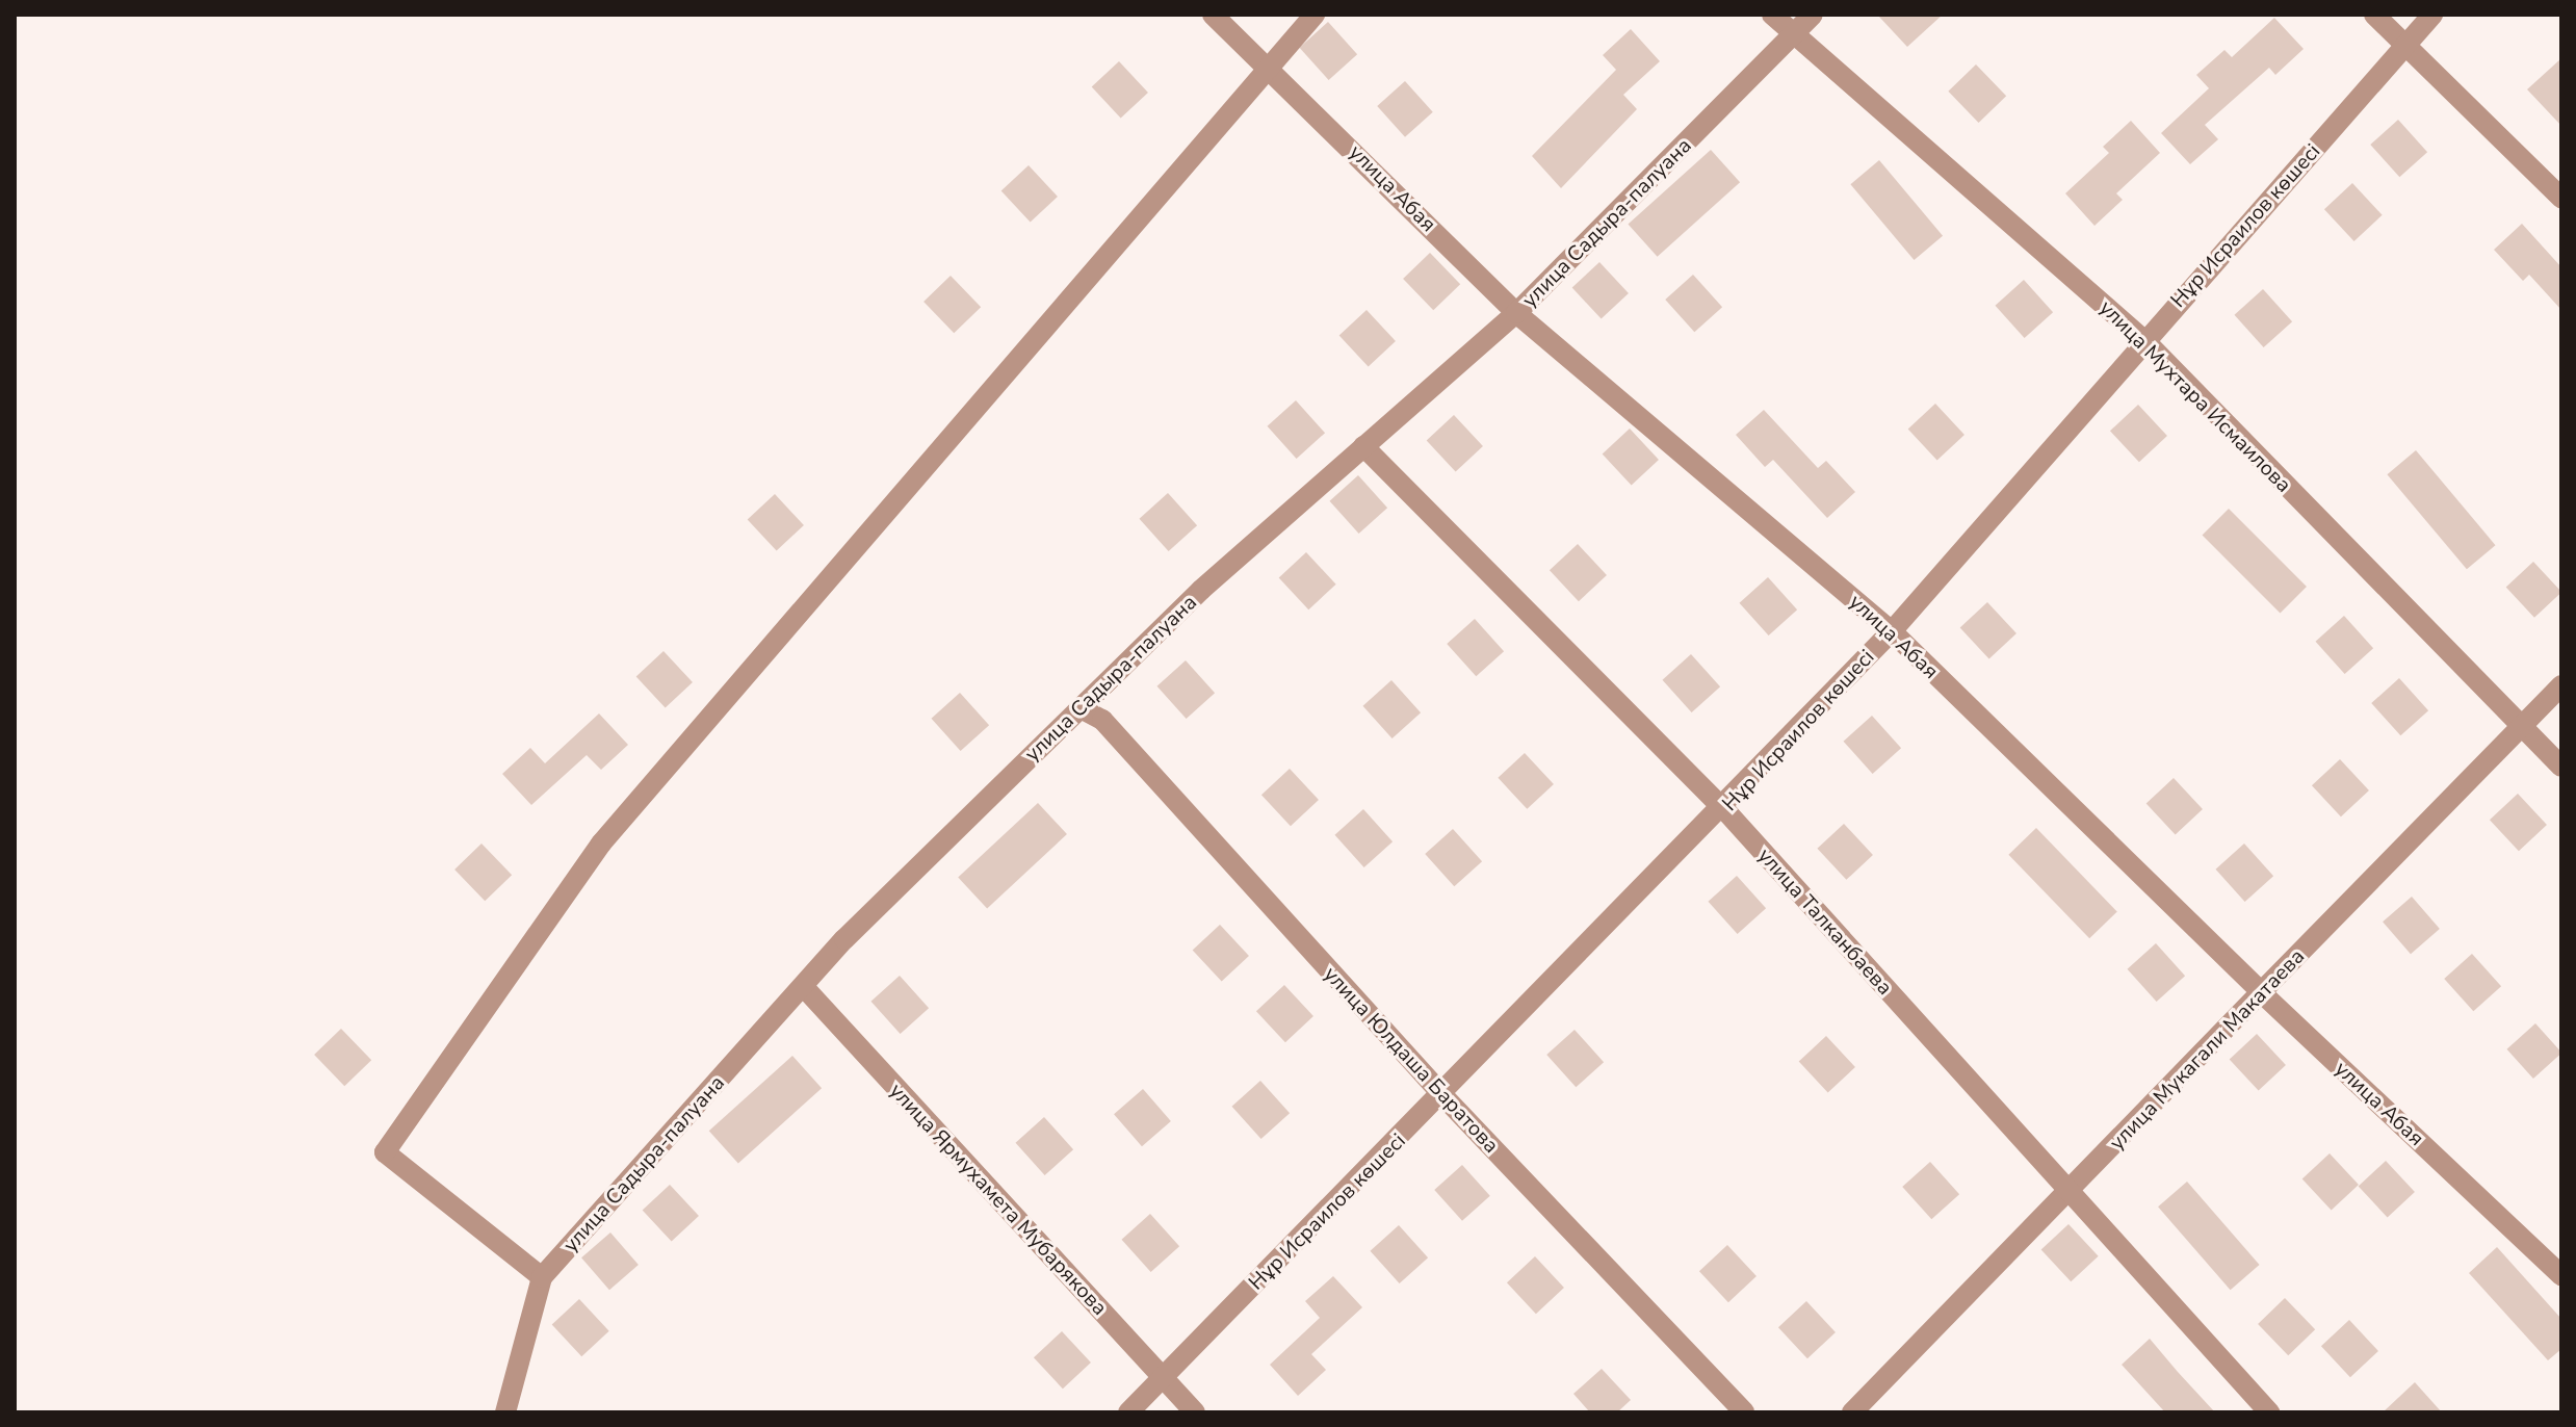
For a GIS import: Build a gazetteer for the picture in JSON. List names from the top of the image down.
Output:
{
  "streets": {
    "street": [
      "улица Абая",
      "улица Садыра-палуана",
      "Нұр Исраилов көшесі",
      "улица Мухтара Исмаилова",
      "улица Талканбаева",
      "улица Мукагали Макатаева",
      "улица Юлдаша Баратова",
      "улица Ярмухамета Мубарякова"
    ]
  },
  "crossings": [
    ["улица Абая", "улица Садыра-палуана"],
    ["улица Абая", "Нұр Исраилов көшесі"],
    ["улица Абая", "улица Мукагали Макатаева"],
    ["улица Садыра-палуана", "улица Мухтара Исмаилова"],
    ["улица Садыра-палуана", "улица Талканбаева"],
    ["улица Садыра-палуана", "улица Юлдаша Баратова"],
    ["улица Садыра-палуана", "улица Ярмухамета Мубарякова"],
    ["Нұр Исраилов көшесі", "улица Мухтара Исмаилова"],
    ["Нұр Исраилов көшесі", "улица Талканбаева"],
    ["Нұр Исраилов көшесі", "улица Юлдаша Баратова"],
    ["Нұр Исраилов көшесі", "улица Ярмухамета Мубарякова"],
    ["улица Мухтара Исмаилова", "улица Мукагали Макатаева"],
    ["улица Талканбаева", "улица Мукагали Макатаева"]
  ]
}
